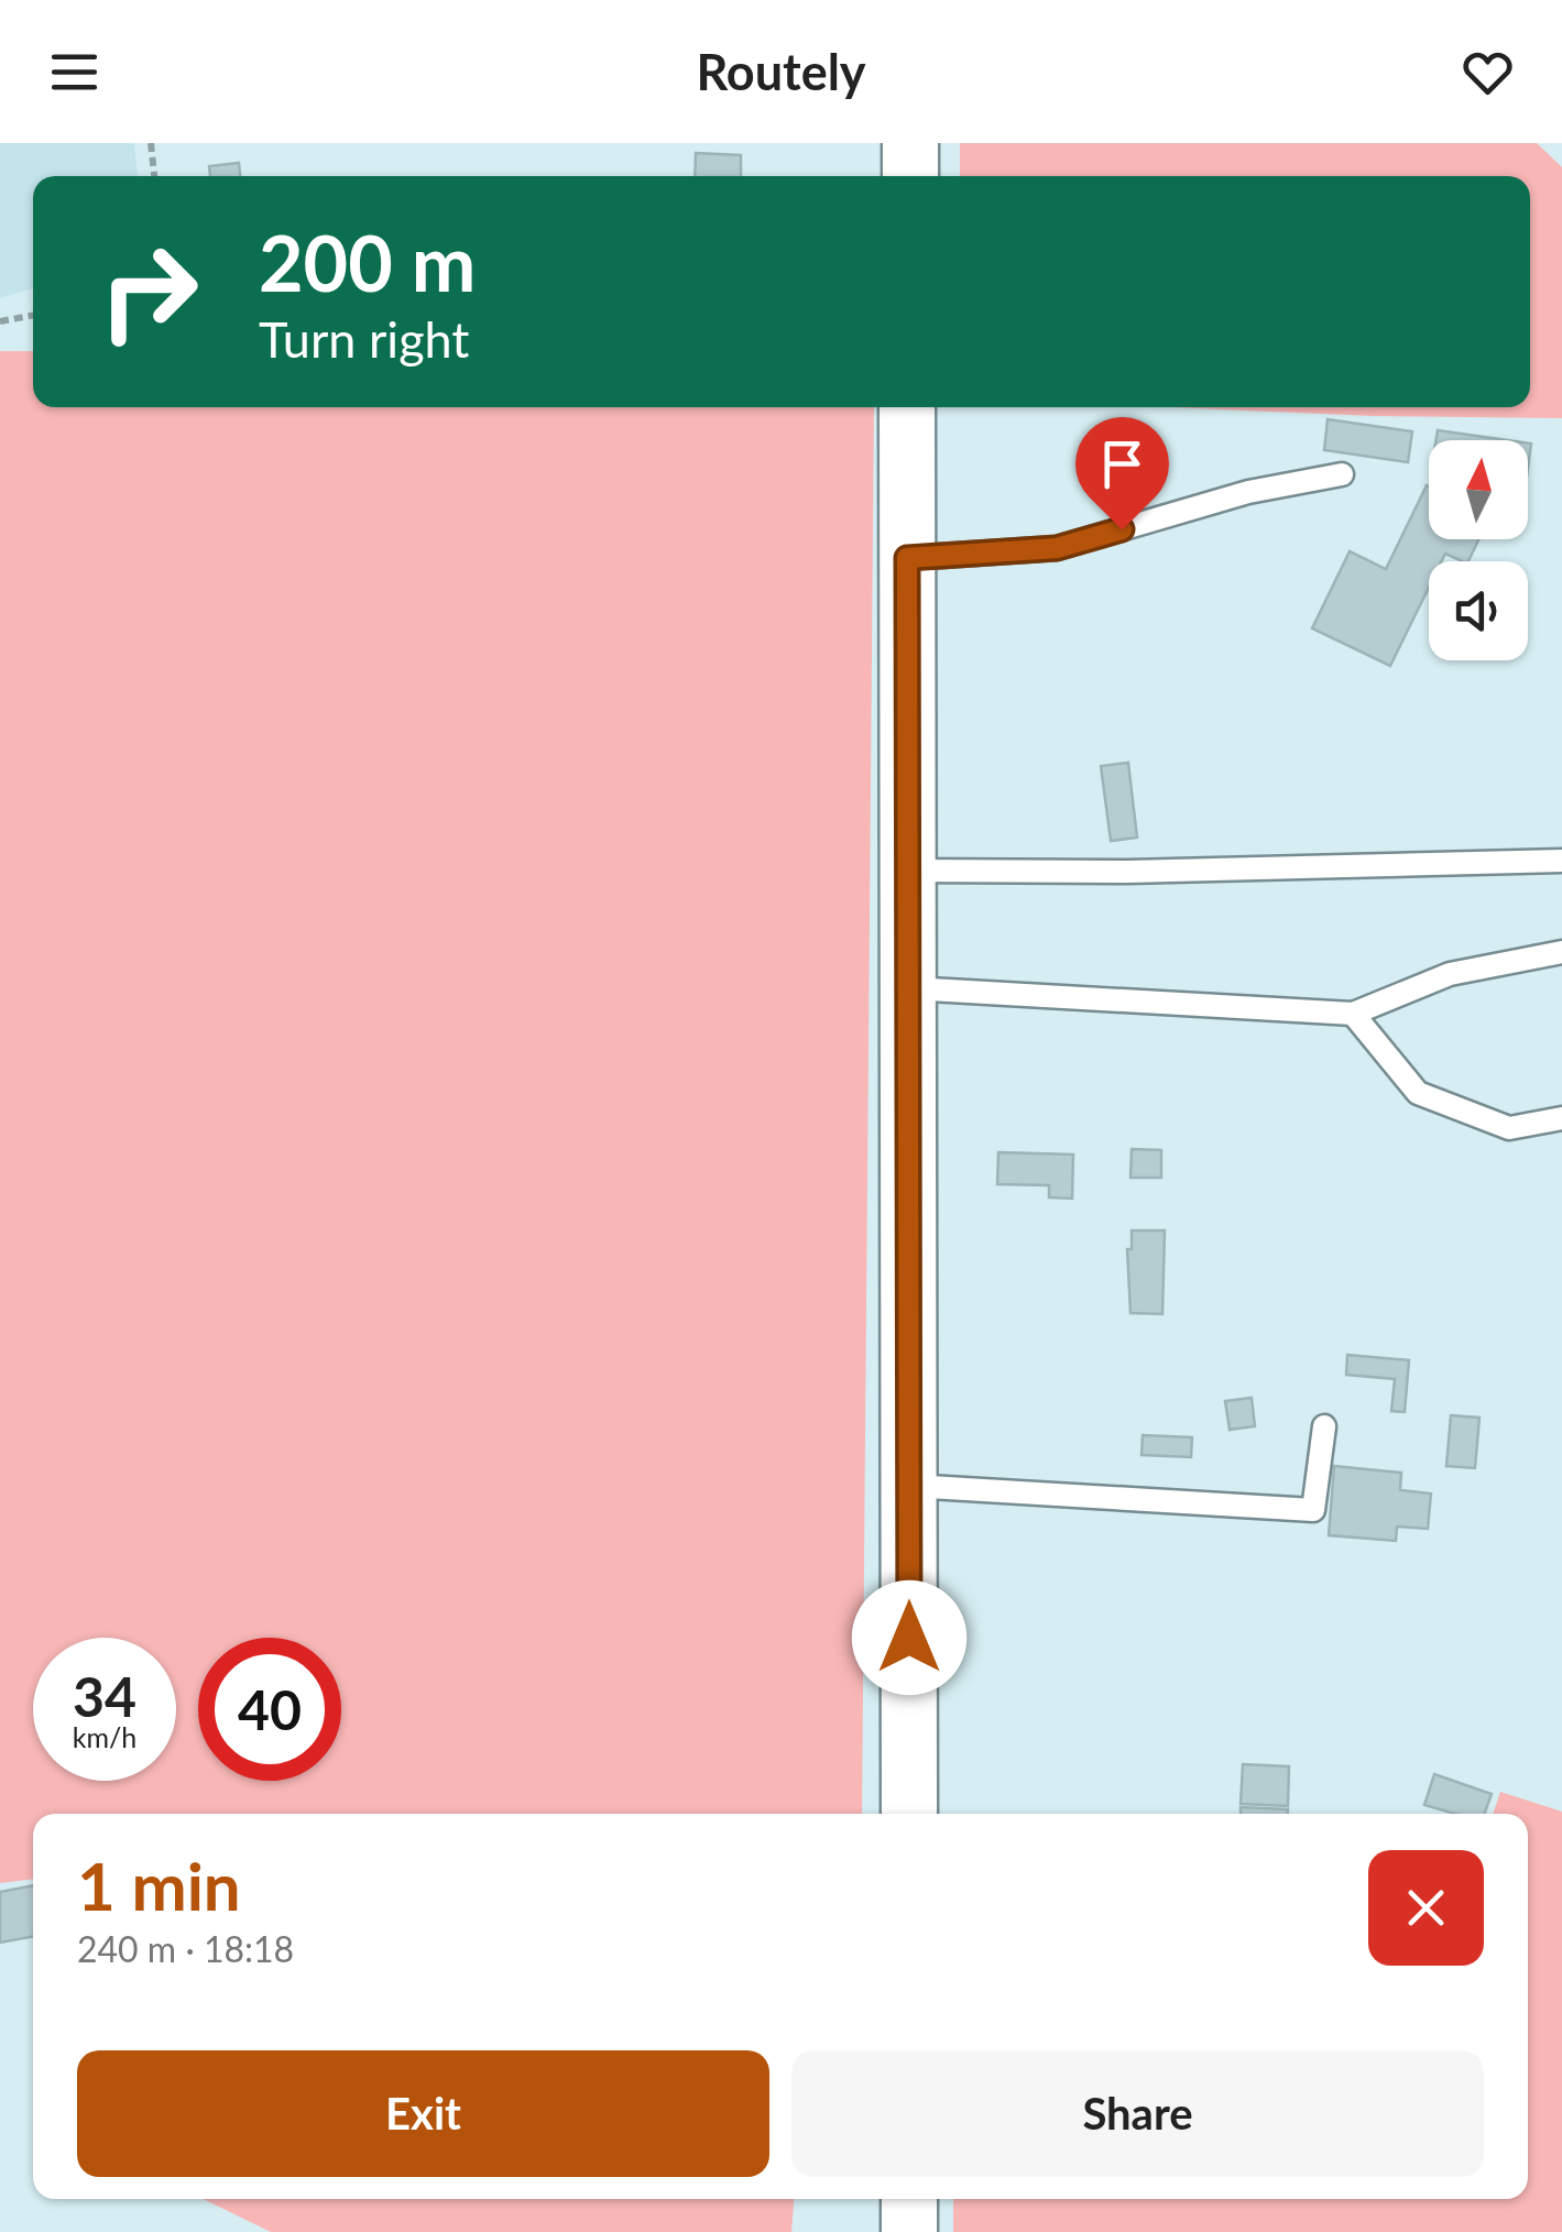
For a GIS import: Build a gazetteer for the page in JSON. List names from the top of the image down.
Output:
{
  "north": "top",
  "page": {
    "header": "Routely",
    "turn": ["200 m", "Turn right"],
    "speed": "34 km/h",
    "limit": "40",
    "heading": ["1 min", "240 m · 18:18"],
    "buttons": ["Exit", "Share"]
  }
}
